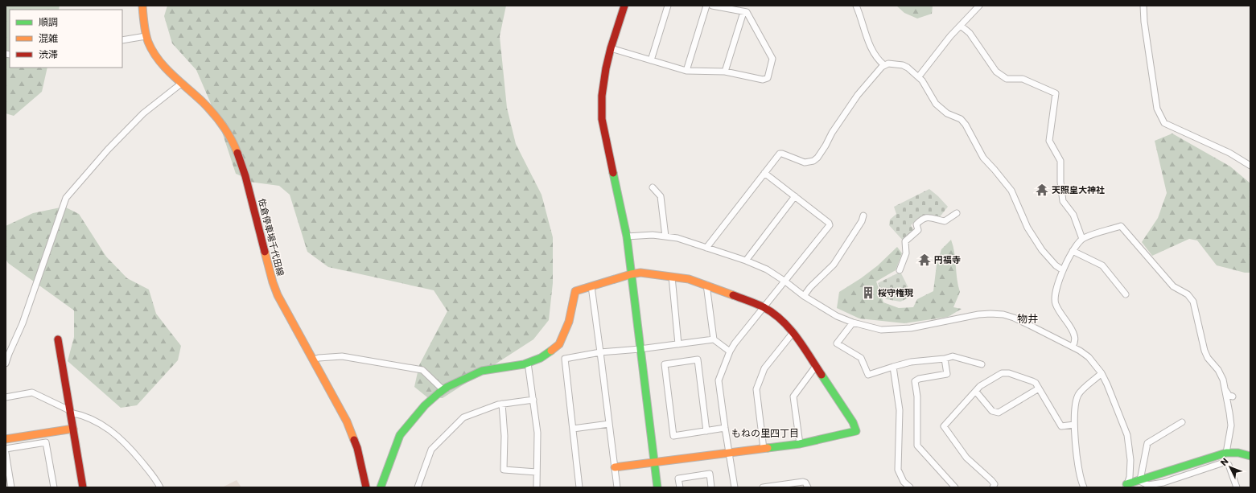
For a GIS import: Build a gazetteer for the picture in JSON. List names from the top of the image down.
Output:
{
  "streets": {
    "street": ["佐倉停車場千代田線"]
  },
  "districts": ["物井", "もねの里四丁目"],
  "places": {
    "temple": ["天照皇大神社", "円福寺"],
    "building": ["桜守権現"]
  },
  "legend": ["順調", "混雑", "渋滞"],
  "north": "top left"
}
